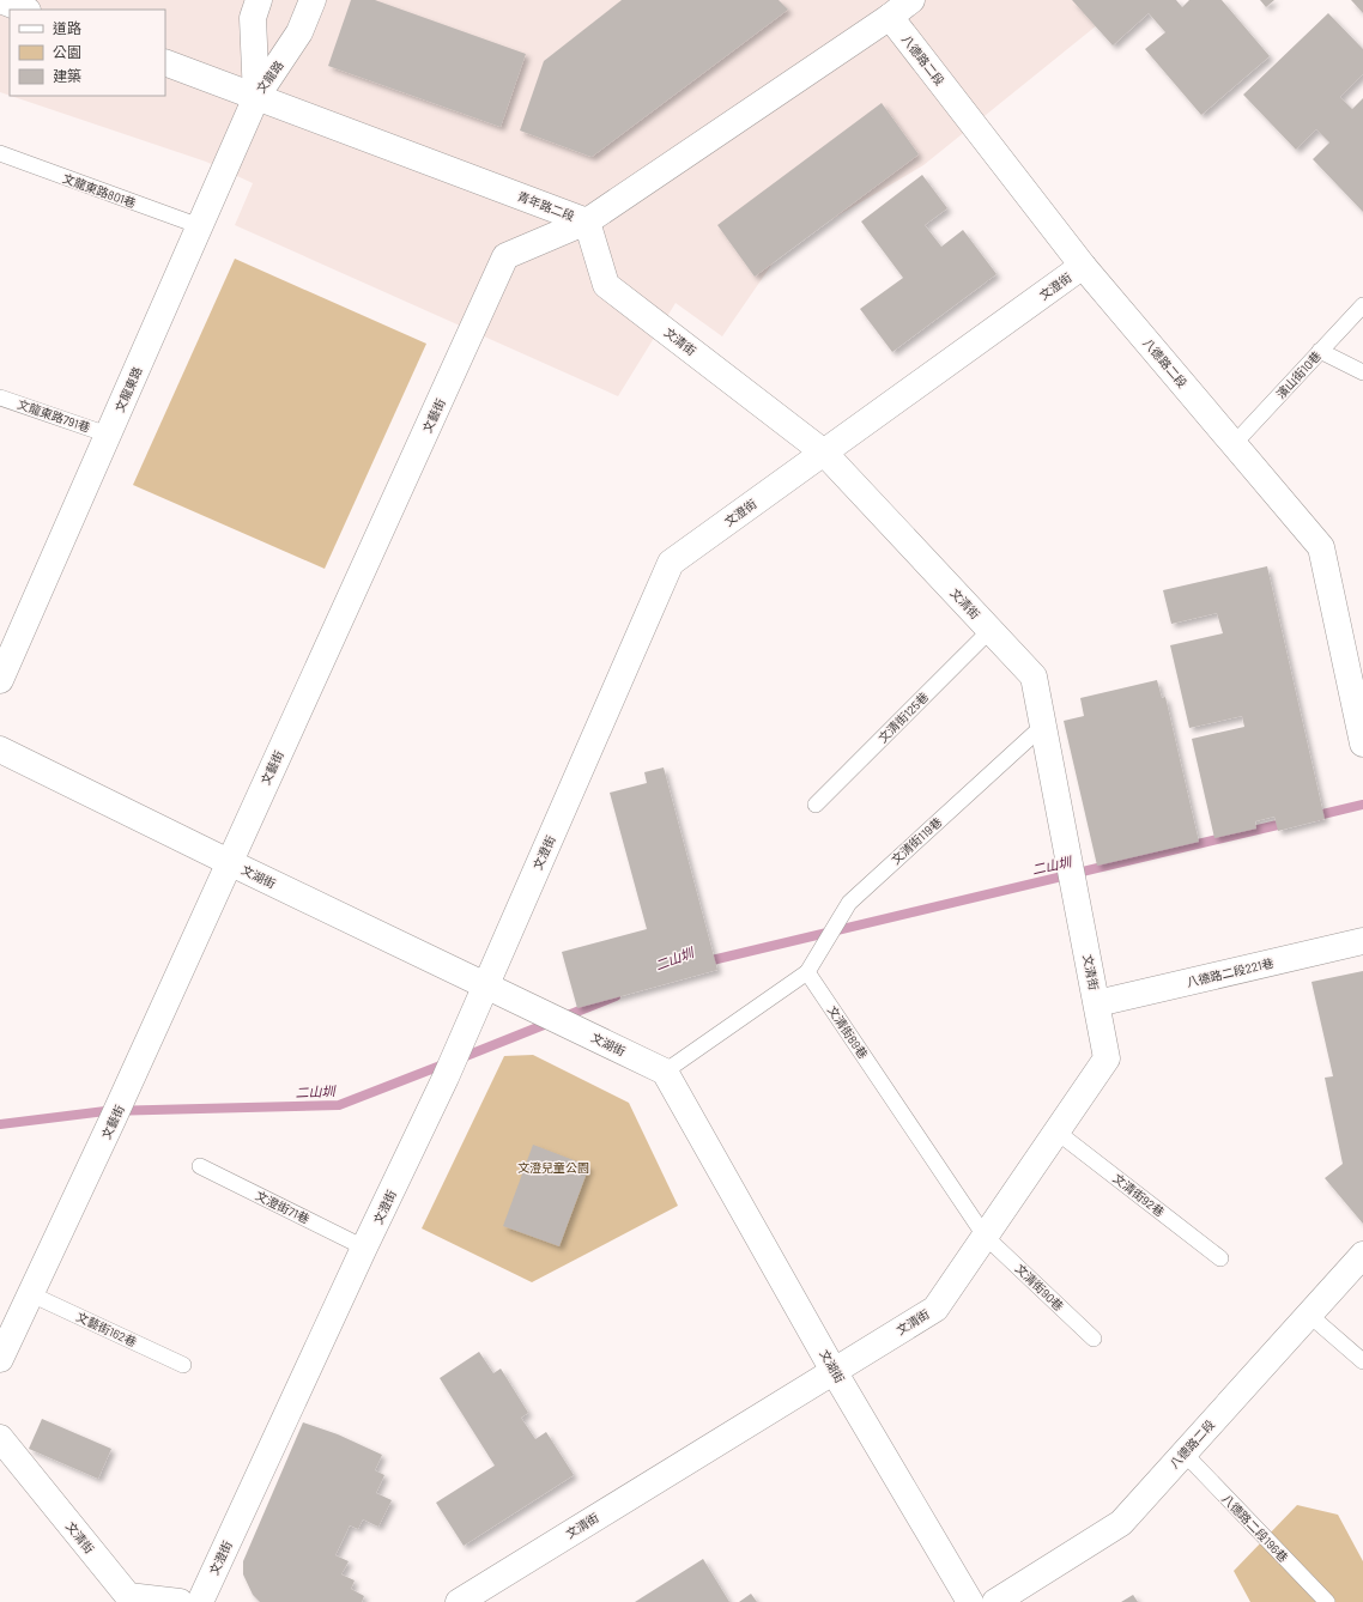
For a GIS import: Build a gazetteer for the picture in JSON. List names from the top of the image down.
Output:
{
  "streets": {
    "street": [
      "八德路二段",
      "文龍路",
      "青年路二段",
      "文澄街",
      "文清街",
      "文龍東路",
      "文藝街",
      "文湖街",
      "八德路二段221巷"
    ],
    "lane": [
      "文龍東路801巷",
      "濱山街10巷",
      "文龍東路791巷",
      "文清街125巷",
      "文清街119巷",
      "文清街89巷",
      "文清街92巷",
      "文澄街71巷",
      "文清街90巷",
      "文藝街162巷",
      "八德路二段196巷"
    ]
  },
  "crossings": [
    ["八德路二段", "青年路二段"],
    ["八德路二段", "文澄街"],
    ["八德路二段", "濱山街10巷"],
    ["八德路二段", "八德路二段196巷"],
    ["文龍路", "青年路二段"],
    ["文龍路", "文龍東路"],
    ["文龍東路801巷", "文龍東路"],
    ["青年路二段", "文清街"],
    ["青年路二段", "文龍東路"],
    ["青年路二段", "文藝街"],
    ["文澄街", "文清街"],
    ["文澄街", "文湖街"],
    ["文澄街", "文澄街71巷"],
    ["文清街", "文藝街"],
    ["文清街", "文清街125巷"],
    ["文清街", "文清街119巷"],
    ["文清街", "文湖街"],
    ["文清街", "八德路二段221巷"],
    ["文清街", "文清街89巷"],
    ["文清街", "文清街92巷"],
    ["文清街", "文清街90巷"],
    ["文龍東路", "文龍東路791巷"],
    ["文藝街", "文湖街"],
    ["文藝街", "文藝街162巷"],
    ["文清街119巷", "文清街89巷"],
    ["文清街89巷", "文清街90巷"]
  ],
  "water": ["二山圳"],
  "parks": ["文澄兒童公園"],
  "legend": ["道路", "公園", "建築"]
}
